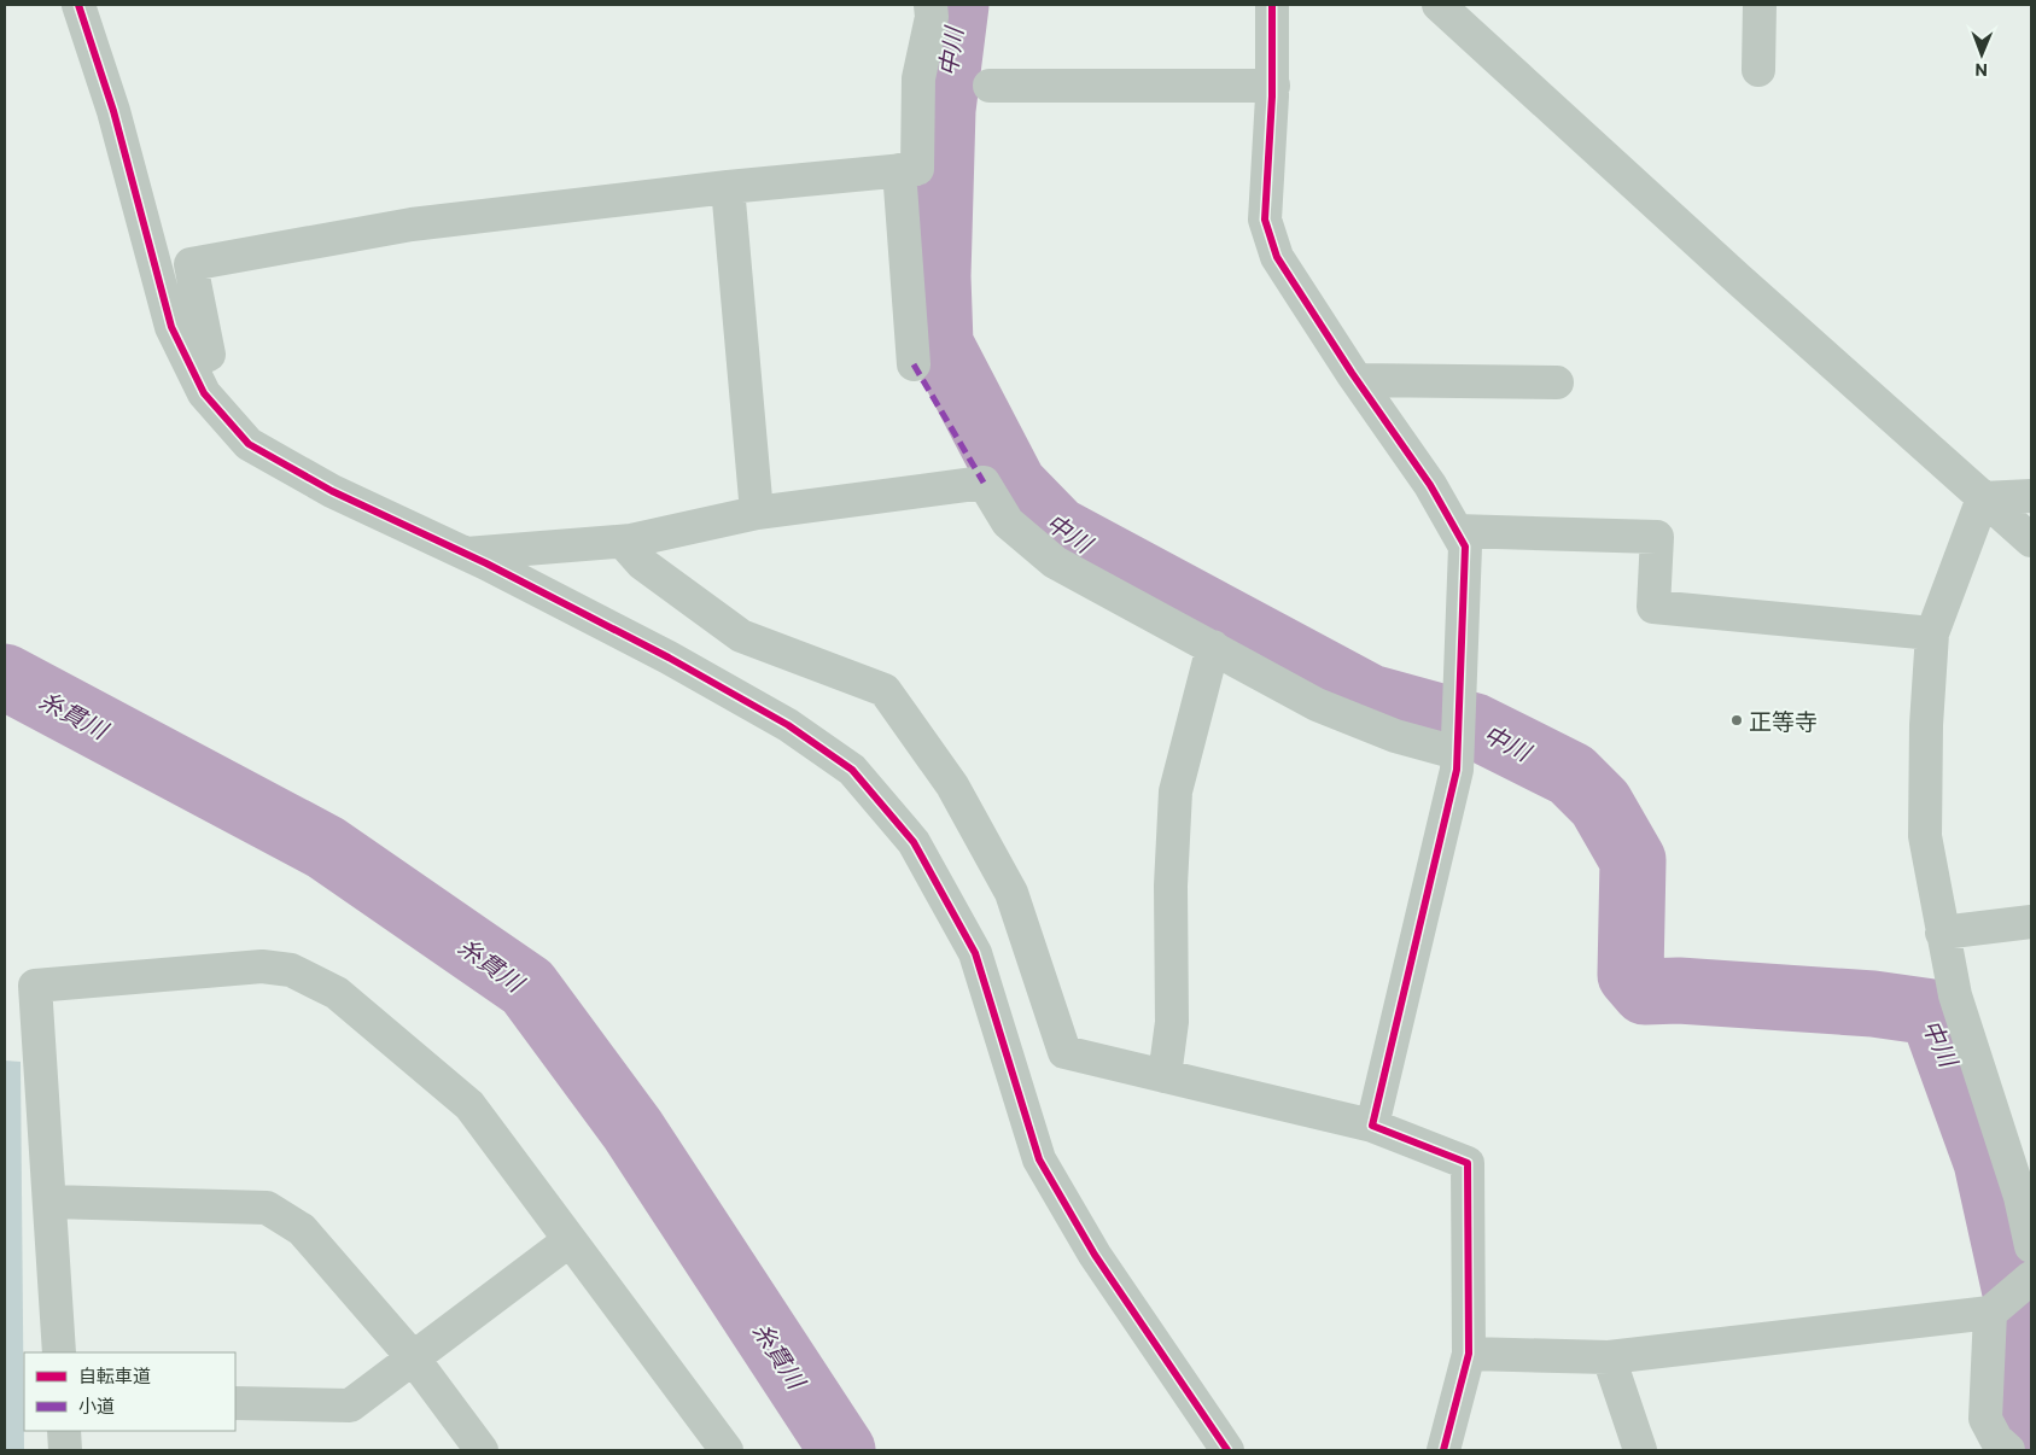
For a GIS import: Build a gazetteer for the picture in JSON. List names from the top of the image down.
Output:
{
  "water": ["中川", "糸貫川"],
  "places": ["正等寺"],
  "legend": ["自転車道", "小道"],
  "north": "bottom"
}
